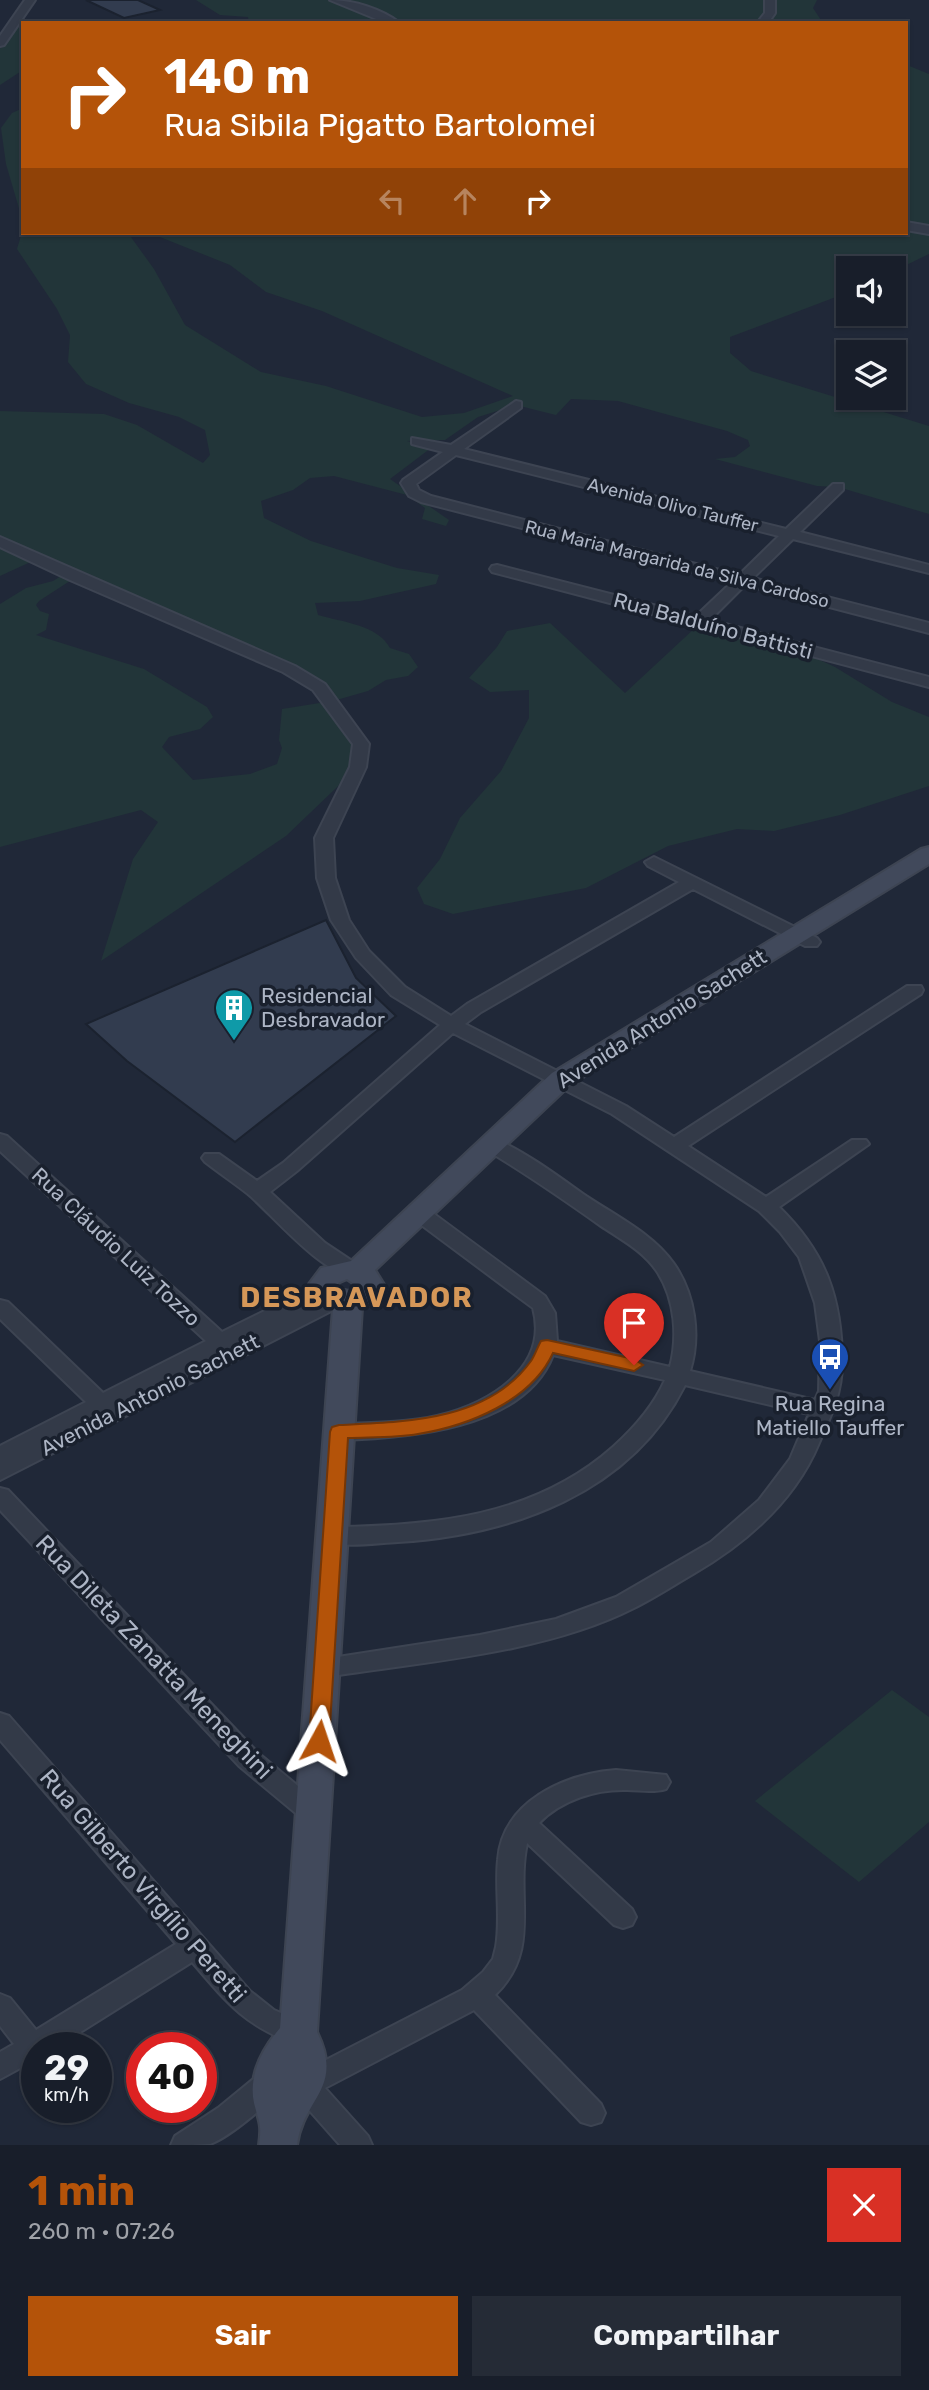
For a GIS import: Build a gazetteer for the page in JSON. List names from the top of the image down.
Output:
{
  "streets": {
    "street": [
      "Avenida Olivo Tauffer",
      "Rua Maria Margarida da Silva Cardoso",
      "Rua Balduíno Battisti",
      "Avenida Antonio Sachett",
      "Rua Cláudio Luiz Tozzo",
      "Rua Dileta Zanatta Meneghini",
      "Rua Gilberto Virgílio Peretti"
    ]
  },
  "crossings": [
    ["Avenida Olivo Tauffer", "Rua Maria Margarida da Silva Cardoso"],
    ["Avenida Antonio Sachett", "Rua Cláudio Luiz Tozzo"]
  ],
  "districts": ["DESBRAVADOR"],
  "places": {
    "building": ["Residencial Desbravador"],
    "bus stop": ["Rua Regina Matiello Tauffer"]
  },
  "page": {
    "turn": ["140 m", "Rua Sibila Pigatto Bartolomei"],
    "speed": "29 km/h",
    "limit": "40",
    "heading": ["1 min", "260 m · 07:26"],
    "buttons": ["Sair", "Compartilhar"]
  }
}
